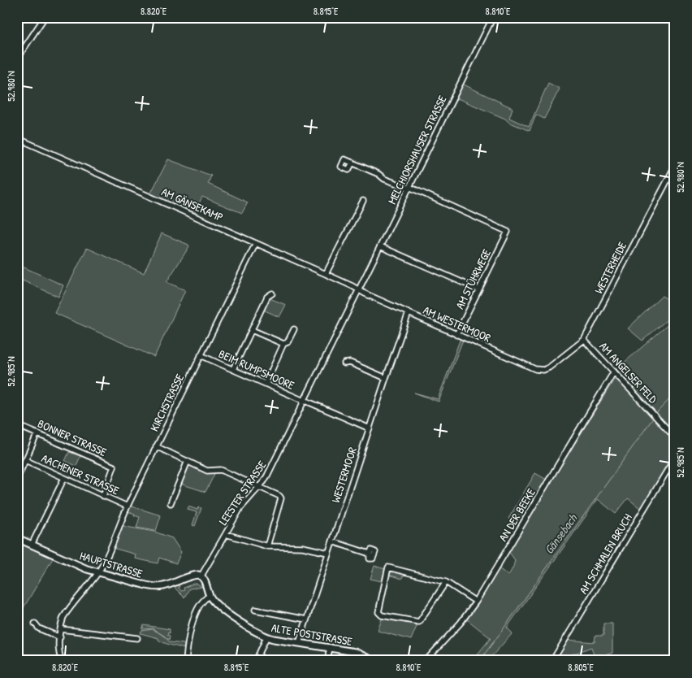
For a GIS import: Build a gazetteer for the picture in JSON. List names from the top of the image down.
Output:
{
  "streets": {
    "main road": ["HAUPTSTRASSE", "ALTE POSTSTRASSE"],
    "street": [
      "MELCHIORSHAUSER STRASSE",
      "AM GÄNSEKAMP",
      "WESTERHEIDE",
      "AM STÜHRWEGE",
      "AM WESTERMOOR",
      "BEIM RUMPSMOORE",
      "AM ANGELSER FELD",
      "KIRCHSTRASSE",
      "BONNER STRASSE",
      "AACHENER STRASSE",
      "WESTERMOOR",
      "LEESTER STRASSE",
      "AN DER BEEKE",
      "AM SCHMALEN BRUCH"
    ]
  },
  "crossings": [
    ["MELCHIORSHAUSER STRASSE", "AM GÄNSEKAMP"],
    ["MELCHIORSHAUSER STRASSE", "AM STÜHRWEGE"],
    ["MELCHIORSHAUSER STRASSE", "AM WESTERMOOR"],
    ["MELCHIORSHAUSER STRASSE", "LEESTER STRASSE"],
    ["AM GÄNSEKAMP", "AM WESTERMOOR"],
    ["AM GÄNSEKAMP", "KIRCHSTRASSE"],
    ["AM GÄNSEKAMP", "LEESTER STRASSE"],
    ["WESTERHEIDE", "AM WESTERMOOR"],
    ["WESTERHEIDE", "AM ANGELSER FELD"],
    ["AM STÜHRWEGE", "AM WESTERMOOR"],
    ["AM WESTERMOOR", "WESTERMOOR"],
    ["AM WESTERMOOR", "LEESTER STRASSE"],
    ["BEIM RUMPSMOORE", "KIRCHSTRASSE"],
    ["BEIM RUMPSMOORE", "WESTERMOOR"],
    ["BEIM RUMPSMOORE", "LEESTER STRASSE"],
    ["AM ANGELSER FELD", "AN DER BEEKE"],
    ["KIRCHSTRASSE", "AACHENER STRASSE"],
    ["KIRCHSTRASSE", "HAUPTSTRASSE"],
    ["BONNER STRASSE", "AACHENER STRASSE"],
    ["WESTERMOOR", "ALTE POSTSTRASSE"],
    ["LEESTER STRASSE", "HAUPTSTRASSE"]
  ],
  "water": ["Gänsebach"],
  "coordinates": [
    "8.820°E",
    "8.815°E",
    "8.810°E",
    "52.980°N",
    "52.985°N",
    "8.805°E"
  ]
}
